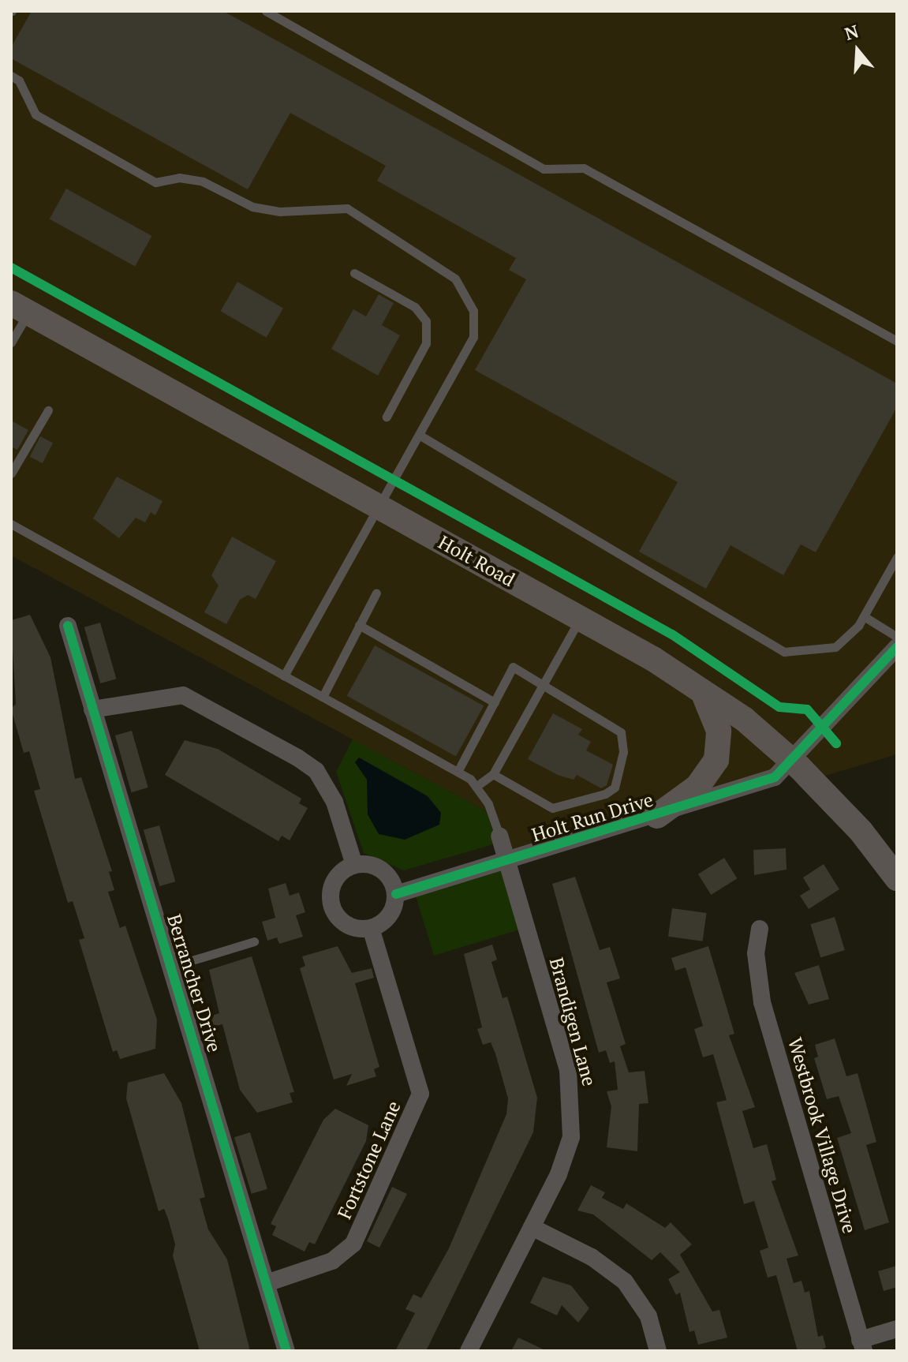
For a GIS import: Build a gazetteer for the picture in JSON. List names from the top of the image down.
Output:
{
  "streets": {
    "main road": ["Holt Road"],
    "street": [
      "Holt Run Drive",
      "Berrancher Drive",
      "Brandigen Lane",
      "Westbrook Village Drive",
      "Fortstone Lane"
    ]
  },
  "crossings": [
    ["Holt Road", "Holt Run Drive"],
    ["Holt Run Drive", "Brandigen Lane"],
    ["Holt Run Drive", "Fortstone Lane"],
    ["Berrancher Drive", "Fortstone Lane"]
  ],
  "north": "top"
}
